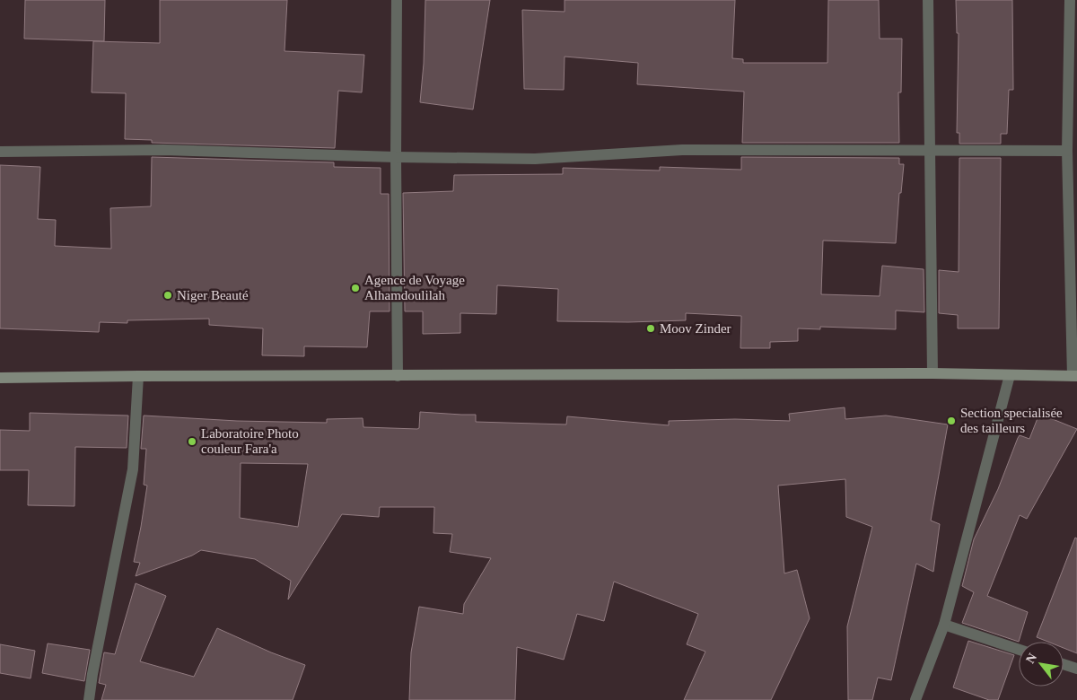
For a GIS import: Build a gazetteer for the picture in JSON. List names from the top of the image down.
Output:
{
  "places": [
    "Agence de Voyage Alhamdoulilah",
    "Niger Beauté",
    "Moov Zinder",
    "Section specialisée des tailleurs",
    "Laboratoire Photo couleur Fara'a"
  ],
  "north": "top left"
}
